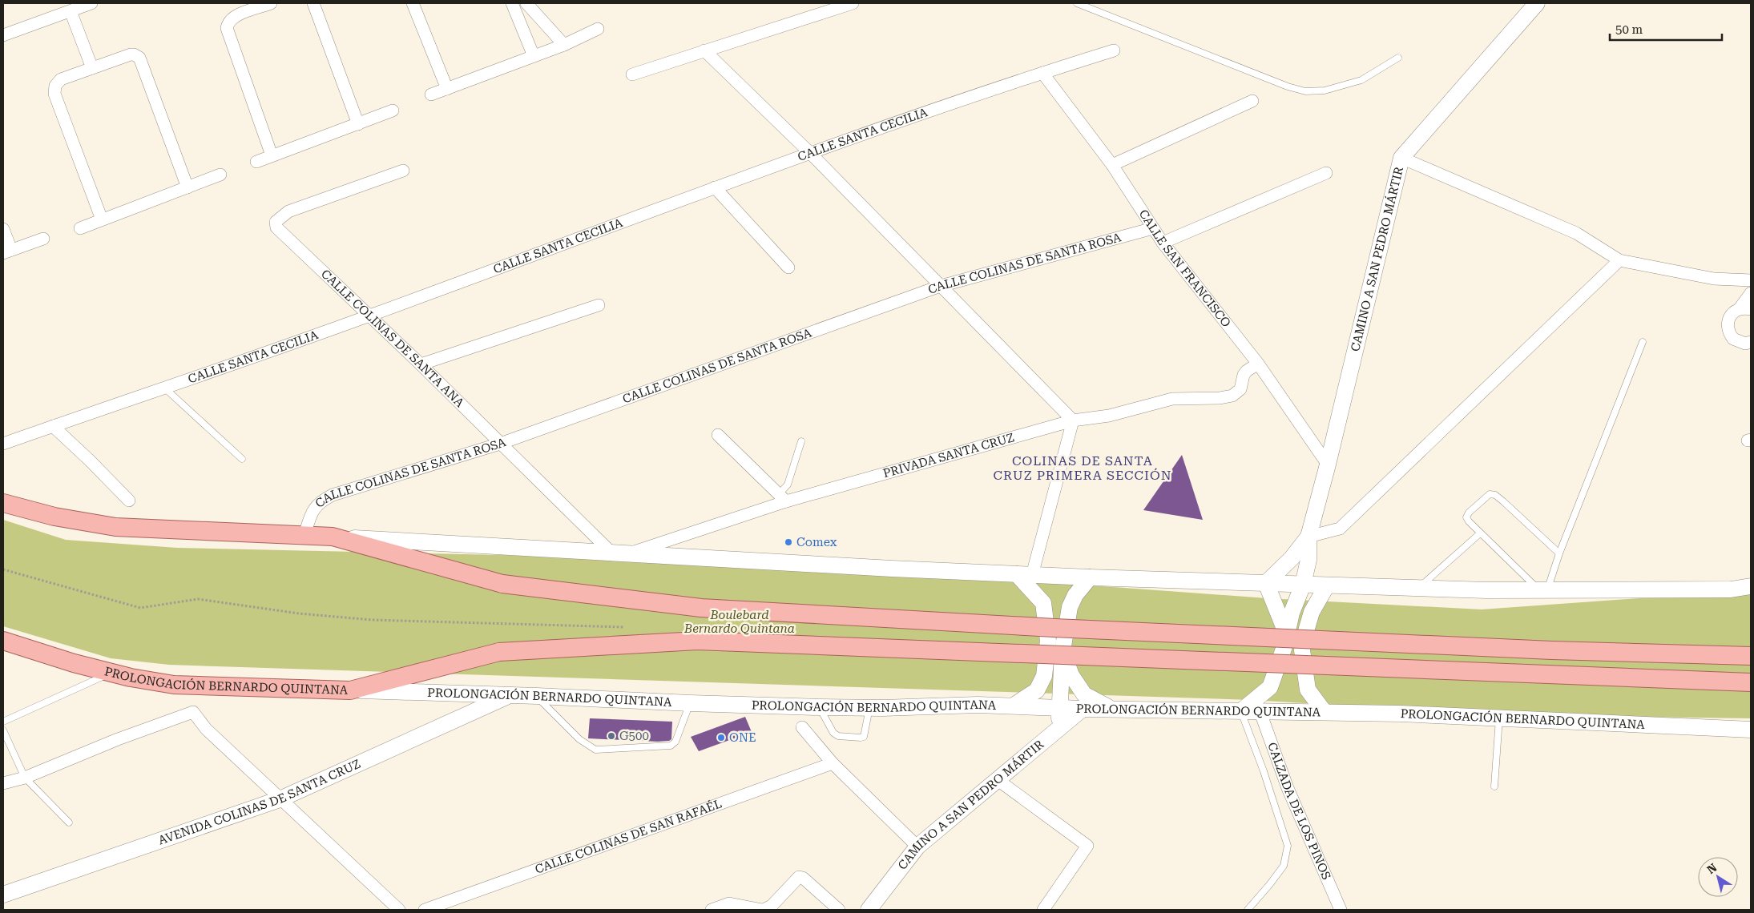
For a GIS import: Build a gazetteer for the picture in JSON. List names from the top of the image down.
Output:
{
  "streets": {
    "main road": ["PROLONGACIÓN BERNARDO QUINTANA"],
    "street": [
      "CALLE SANTA CECILIA",
      "CAMINO A SAN PEDRO MÁRTIR",
      "CALLE COLINAS DE SANTA ROSA",
      "CALLE SAN FRANCISCO",
      "CALLE COLINAS DE SANTA ANA",
      "PRIVADA SANTA CRUZ",
      "AVENIDA COLINAS DE SANTA CRUZ",
      "CALZADA DE LOS PINOS",
      "CALLE COLINAS DE SAN RAFAÉL"
    ]
  },
  "crossings": [
    ["CALLE SANTA CECILIA", "CALLE SAN FRANCISCO"],
    ["CALLE SANTA CECILIA", "CALLE COLINAS DE SANTA ANA"],
    ["CAMINO A SAN PEDRO MÁRTIR", "CALLE SAN FRANCISCO"],
    ["CAMINO A SAN PEDRO MÁRTIR", "PROLONGACIÓN BERNARDO QUINTANA"],
    ["CALLE COLINAS DE SANTA ROSA", "CALLE SAN FRANCISCO"],
    ["CALLE COLINAS DE SANTA ROSA", "CALLE COLINAS DE SANTA ANA"],
    ["CALLE SAN FRANCISCO", "PRIVADA SANTA CRUZ"],
    ["PROLONGACIÓN BERNARDO QUINTANA", "AVENIDA COLINAS DE SANTA CRUZ"],
    ["PROLONGACIÓN BERNARDO QUINTANA", "CALZADA DE LOS PINOS"]
  ],
  "districts": ["COLINAS DE SANTA CRUZ PRIMERA SECCIÓN"],
  "parks": ["Boulebard Bernardo Quintana"],
  "places": ["Comex", "G500", "ONE"],
  "scale_bar": "50 m",
  "north": "top left"
}
